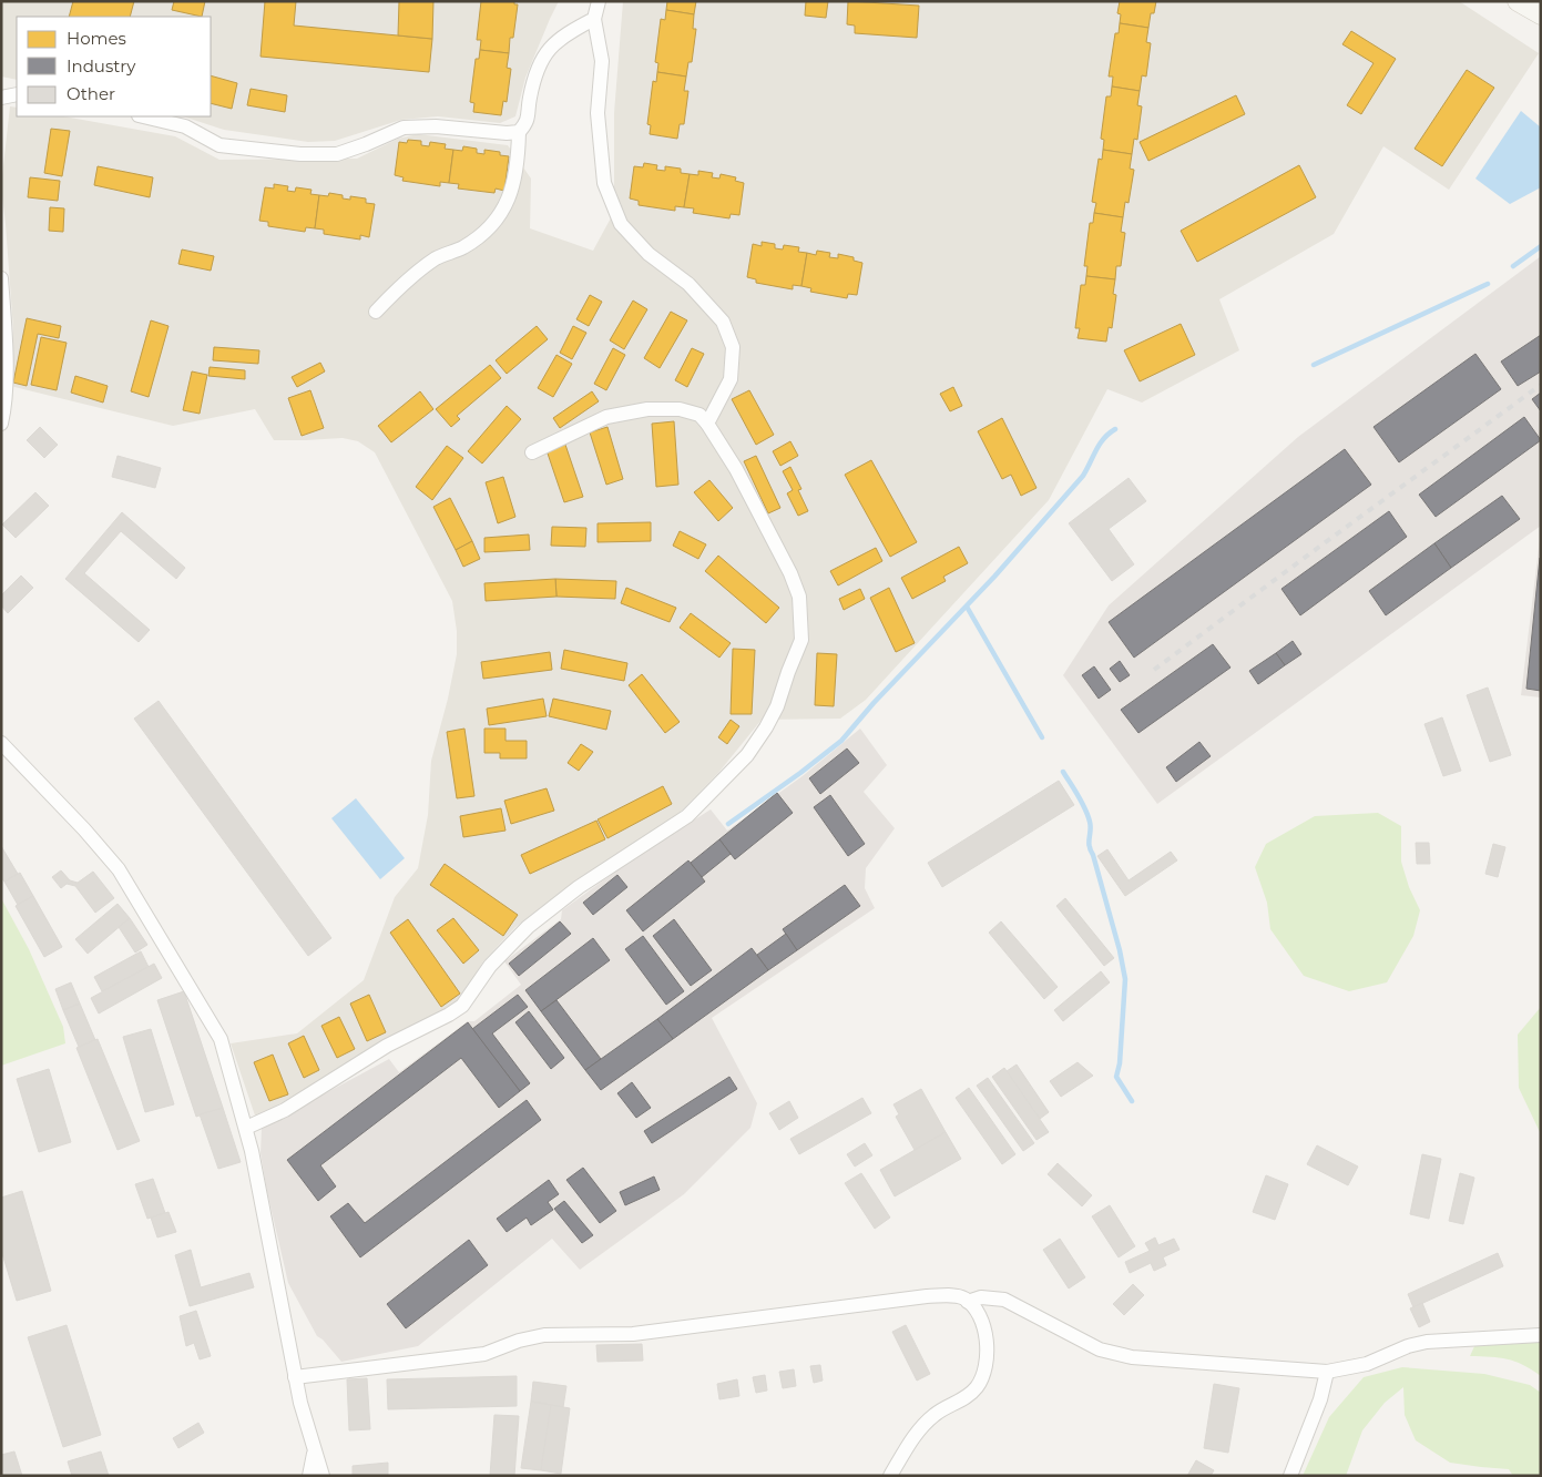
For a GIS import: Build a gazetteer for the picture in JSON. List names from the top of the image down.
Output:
{
  "legend": ["Homes", "Industry", "Other"]
}
